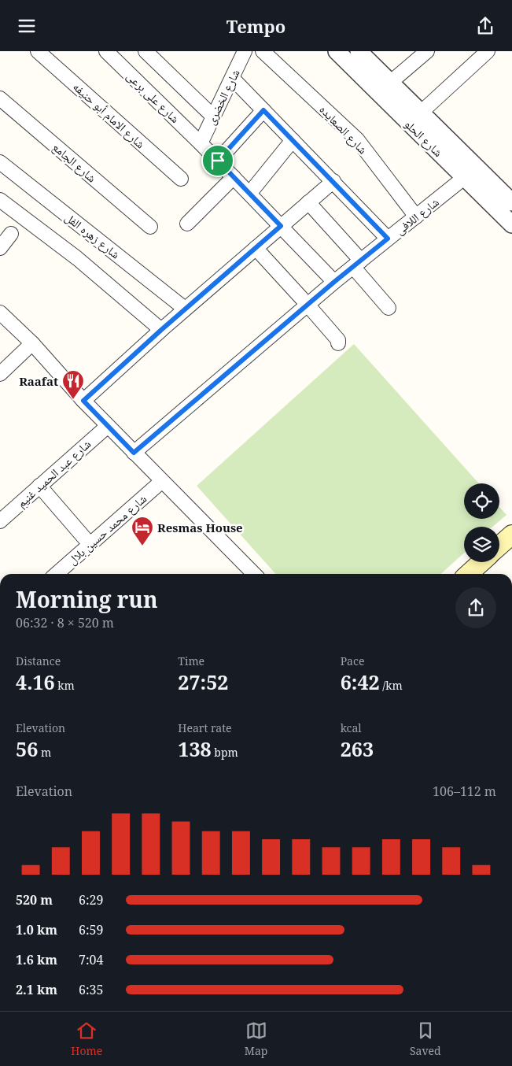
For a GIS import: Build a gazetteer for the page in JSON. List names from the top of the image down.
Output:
{
  "streets": {
    "street": [
      "شارع على برعى",
      "شارع الخضرى",
      "شارع الامام أبو حنيفه",
      "شارع الصعايده",
      "شارع الحلو",
      "شارع الجامع",
      "شارع اللافى",
      "شارع زهره الفل",
      "شارع عبد الحميد غنيم",
      "شارع محمد حسين بلال"
    ]
  },
  "crossings": [
    ["شارع على برعى", "شارع الخضرى"],
    ["شارع على برعى", "شارع اللافى"],
    ["شارع الصعايده", "شارع اللافى"],
    ["شارع الحلو", "شارع اللافى"]
  ],
  "places": {
    "restaurant": ["Raafat"],
    "hotel": ["Resmas House"]
  },
  "page": {
    "header": "Tempo",
    "heading": ["Morning run", "06:32 · 8 × 520 m"],
    "stats": [
      ["Distance", "4.16 km"],
      ["Time", "27:52"],
      ["Pace", "6:42 /km"],
      ["Elevation", "56 m"],
      ["Heart rate", "138 bpm"],
      ["kcal", "263"]
    ],
    "chart": ["Elevation", "106–112 m"],
    "list": [
      {
        "name": "520 m",
        "note": "6:29"
      },
      {
        "name": "1.0 km",
        "note": "6:59"
      },
      {
        "name": "1.6 km",
        "note": "7:04"
      },
      {
        "name": "2.1 km",
        "note": "6:35"
      }
    ],
    "tabs": ["Home", "Map", "Saved"]
  }
}
